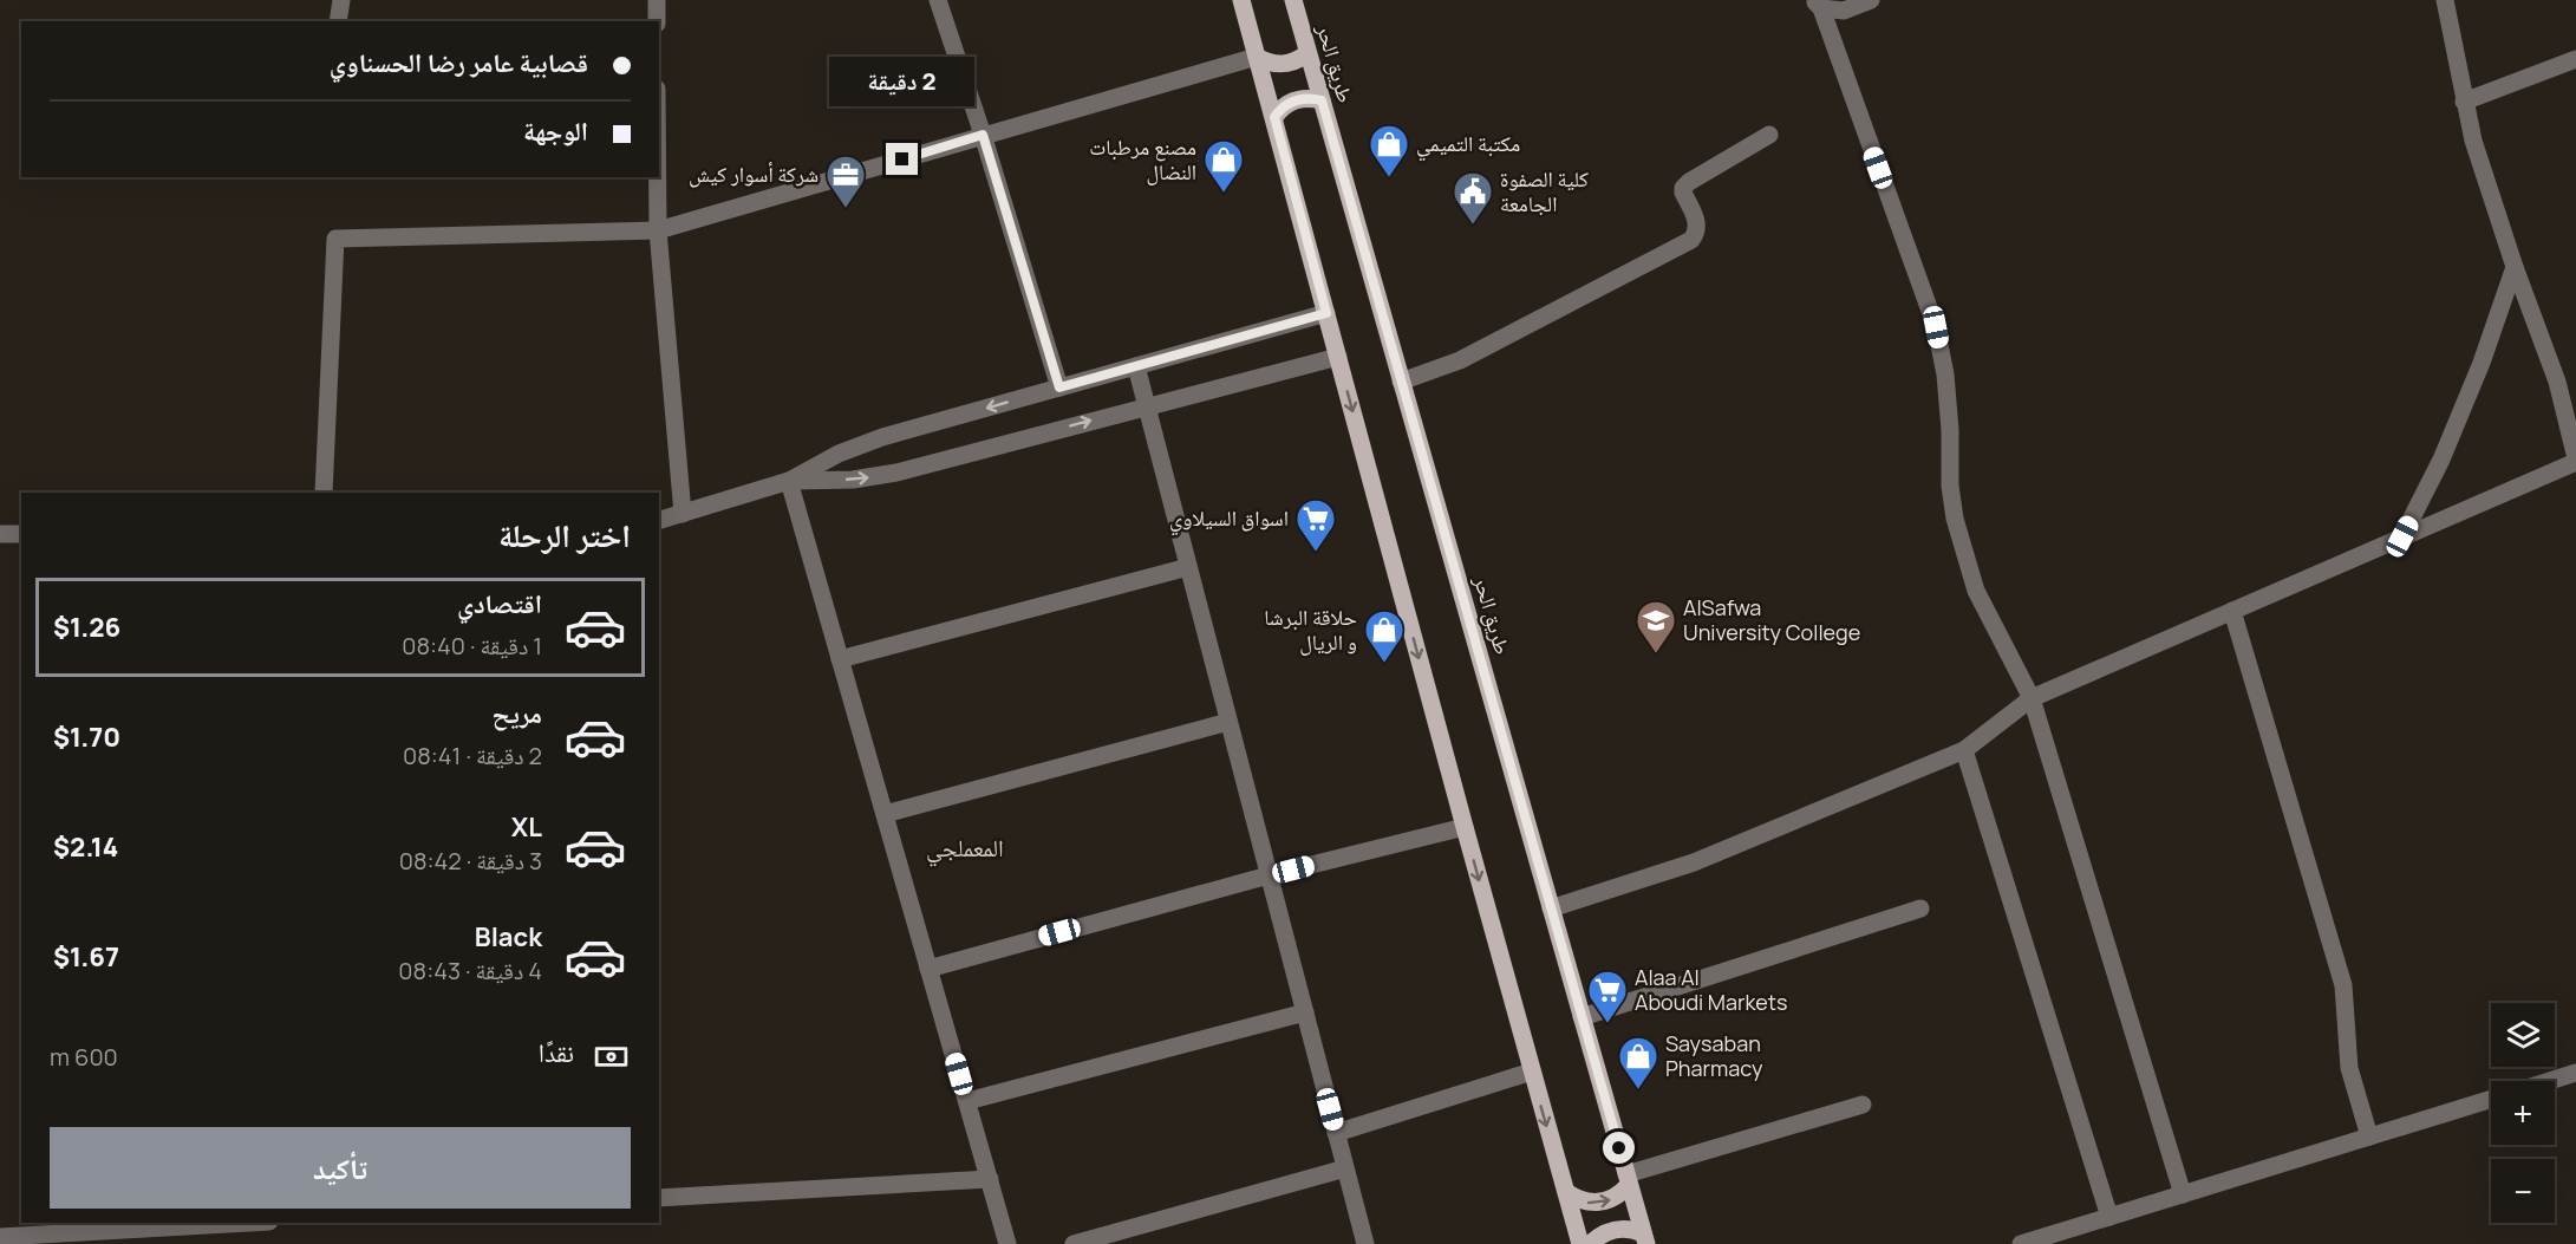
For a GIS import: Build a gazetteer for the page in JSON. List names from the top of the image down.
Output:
{
  "streets": {
    "main road": ["طريق الحر"]
  },
  "districts": ["المعملجي"],
  "places": {
    "shop": [
      "مكتبة التميمي",
      "مصنع مرطبات النضال",
      "حلاقة البرشا و الريال",
      "Saysaban Pharmacy"
    ],
    "office": ["شركة أسوار كيش"],
    "public building": ["كلية الصفوة الجامعة"],
    "supermarket": ["اسواق السيلاوي", "Alaa Al Aboudi Markets"],
    "school or university": ["AlSafwa University College"]
  },
  "page": {
    "banner": ["قصابية عامر رضا الحسناوي", "الوجهة"],
    "bubble": "2 دقيقة",
    "heading": "اختر الرحلة",
    "list": [
      {
        "name": "اقتصادي",
        "note": "1 دقيقة · 08:40",
        "value": "$1.26"
      },
      {
        "name": "مريح",
        "note": "2 دقيقة · 08:41",
        "value": "$1.70"
      },
      {
        "name": "XL",
        "note": "3 دقيقة · 08:42",
        "value": "$2.14"
      },
      {
        "name": "Black",
        "note": "4 دقيقة · 08:43",
        "value": "$1.67"
      }
    ],
    "map_buttons": ["+", "−"],
    "pay": ["نقدًا", "600 m"],
    "buttons": "تأكيد"
  }
}
